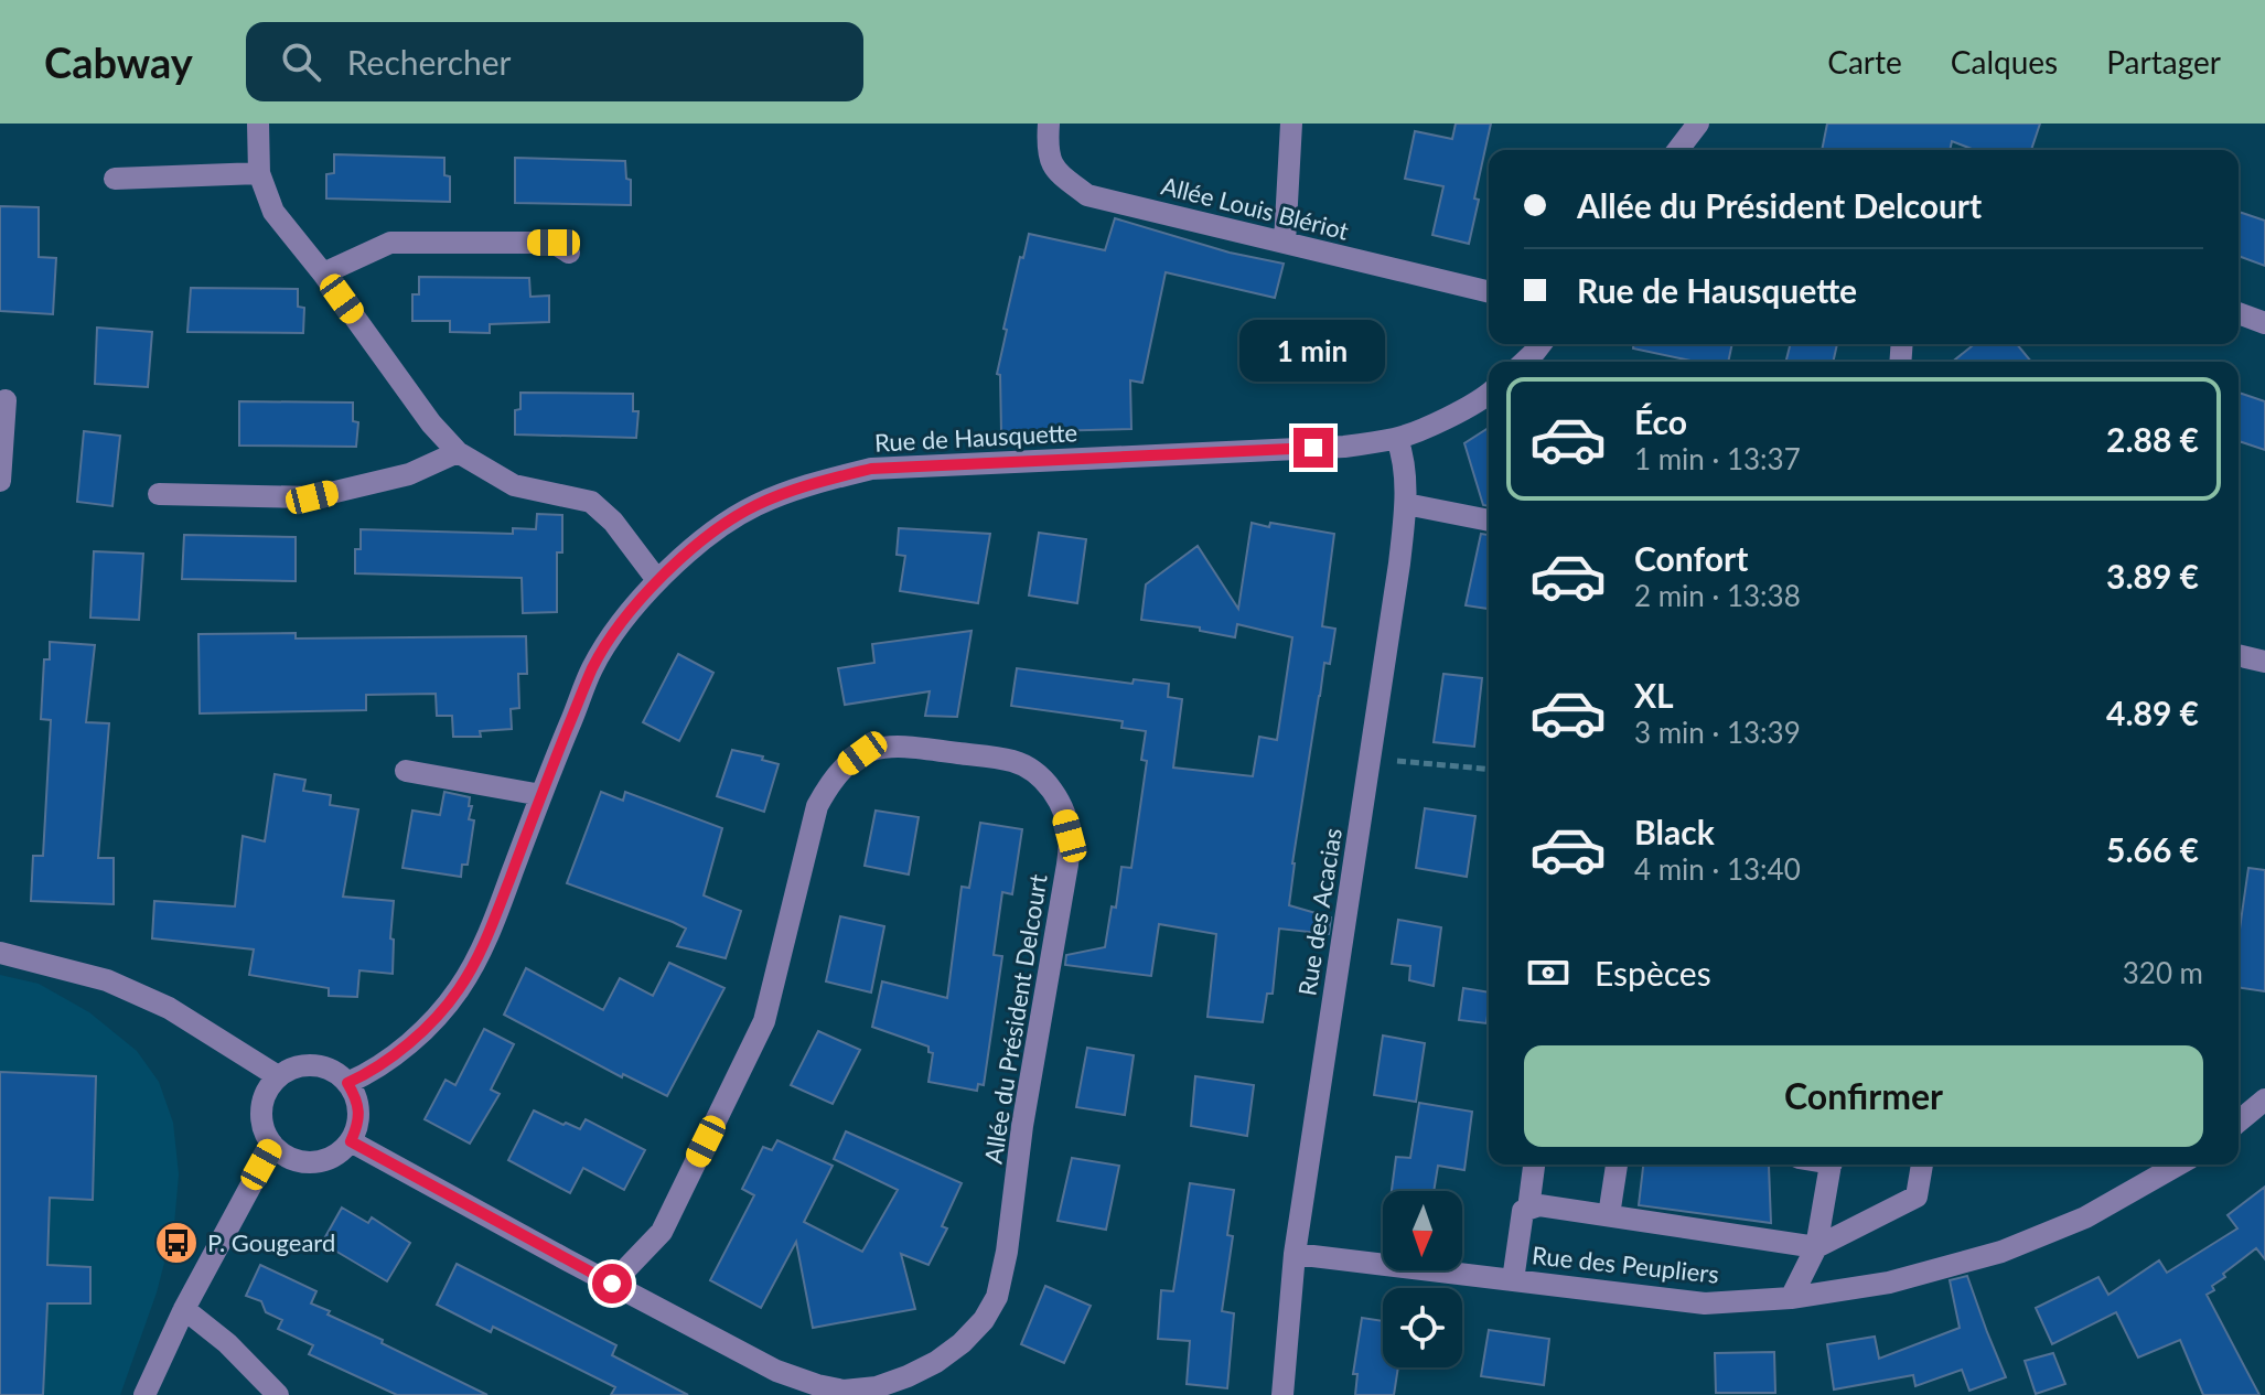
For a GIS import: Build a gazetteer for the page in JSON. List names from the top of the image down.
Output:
{
  "streets": {
    "street": [
      "Allée Louis Blériot",
      "Rue de Hausquette",
      "Rue des Acacias",
      "Allée du Président Delcourt",
      "Rue des Peupliers"
    ]
  },
  "crossings": [
    ["Rue de Hausquette", "Rue des Acacias"],
    ["Rue de Hausquette", "Allée du Président Delcourt"],
    ["Rue des Acacias", "Rue des Peupliers"]
  ],
  "places": {
    "bus stop": ["P. Gougeard"]
  },
  "north": "bottom",
  "page": {
    "header": "Cabway",
    "search": "Rechercher",
    "nav": ["Carte", "Calques", "Partager"],
    "banner": ["Allée du Président Delcourt", "Rue de Hausquette"],
    "bubble": "1 min",
    "list": [
      {
        "name": "Éco",
        "note": "1 min · 13:37",
        "value": "2.88 €"
      },
      {
        "name": "Confort",
        "note": "2 min · 13:38",
        "value": "3.89 €"
      },
      {
        "name": "XL",
        "note": "3 min · 13:39",
        "value": "4.89 €"
      },
      {
        "name": "Black",
        "note": "4 min · 13:40",
        "value": "5.66 €"
      }
    ],
    "pay": ["Espèces", "320 m"],
    "buttons": "Confirmer"
  }
}
